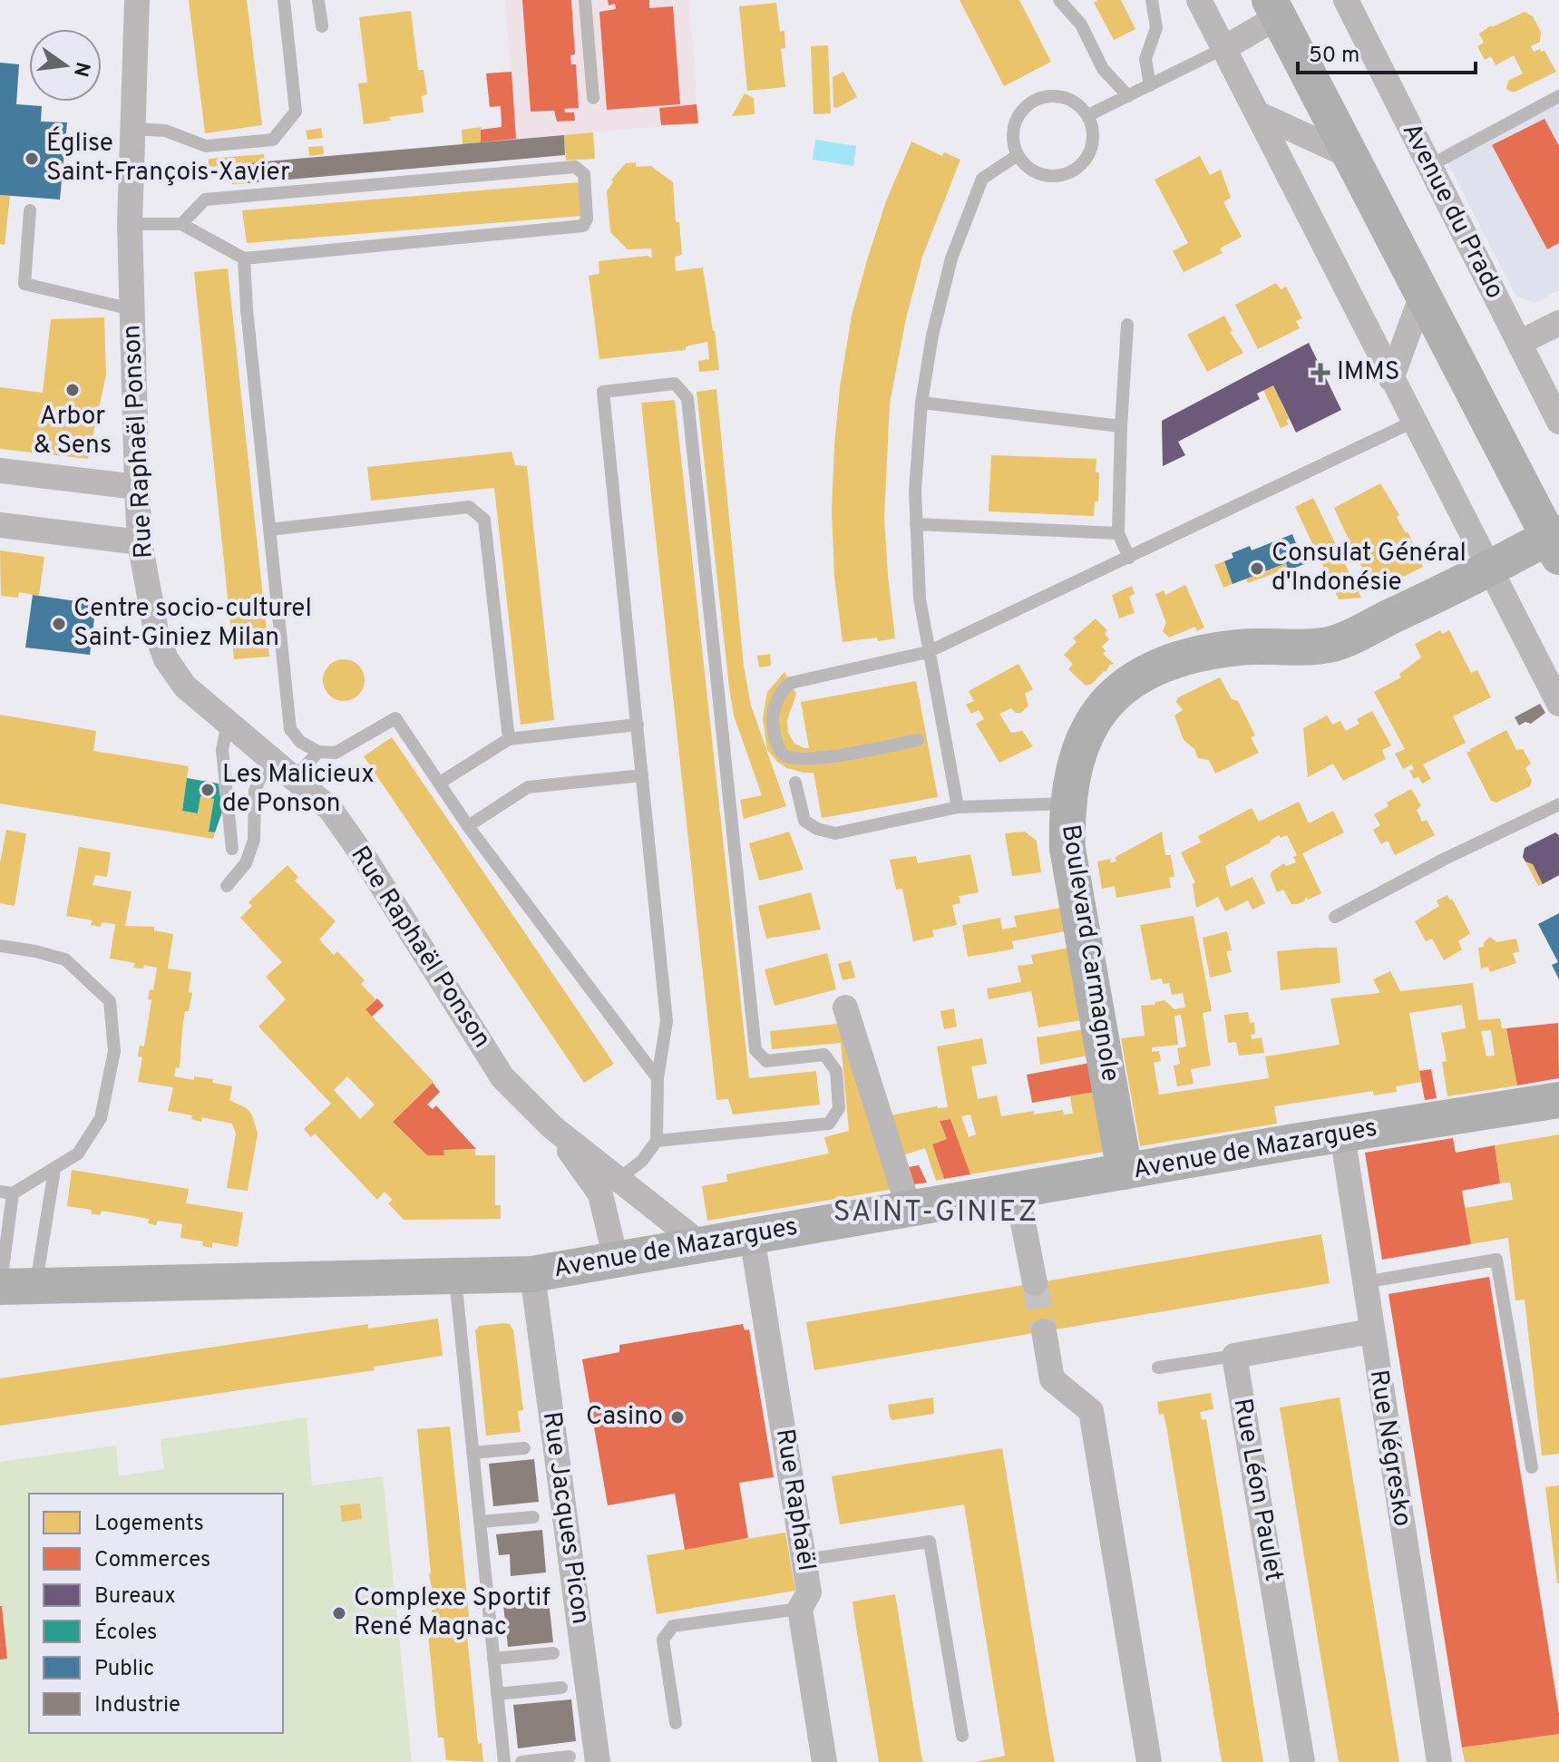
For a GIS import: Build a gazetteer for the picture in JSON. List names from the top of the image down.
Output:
{
  "streets": {
    "street": [
      "Avenue du Prado",
      "Rue Raphaël Ponson",
      "Boulevard Carmagnole",
      "Avenue de Mazargues",
      "Rue Négresko",
      "Rue Léon Paulet",
      "Rue Raphaël",
      "Rue Jacques Picon"
    ]
  },
  "crossings": [
    ["Rue Raphaël Ponson", "Avenue de Mazargues"],
    ["Boulevard Carmagnole", "Avenue de Mazargues"],
    ["Avenue de Mazargues", "Rue Négresko"],
    ["Avenue de Mazargues", "Rue Raphaël"],
    ["Avenue de Mazargues", "Rue Jacques Picon"]
  ],
  "districts": ["SAINT-GINIEZ"],
  "places": {
    "other": [
      "Église Saint-François-Xavier",
      "Arbor & Sens",
      "Consulat Général d'Indonésie",
      "Centre socio-culturel Saint-Giniez Milan",
      "Les Malicieux de Ponson",
      "Casino",
      "Complexe Sportif René Magnac"
    ],
    "health": ["IMMS"]
  },
  "legend": [
    "Logements",
    "Commerces",
    "Bureaux",
    "Écoles",
    "Public",
    "Industrie"
  ],
  "scale_bar": "50 m",
  "north": "right"
}
